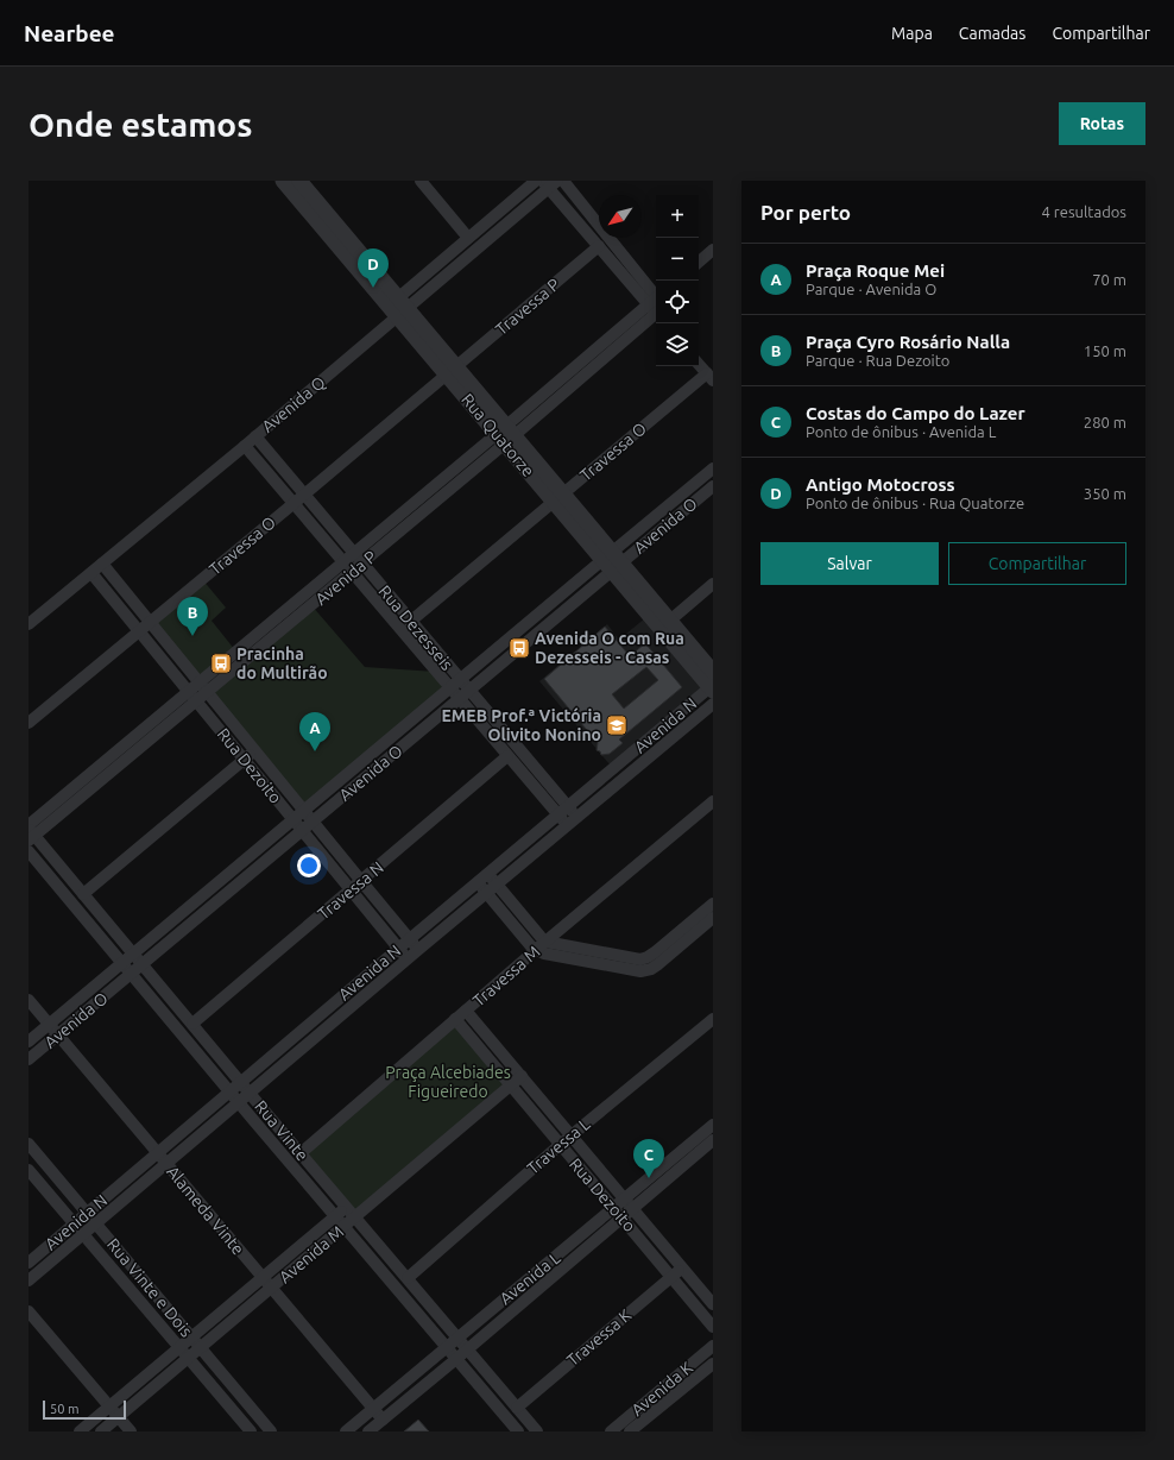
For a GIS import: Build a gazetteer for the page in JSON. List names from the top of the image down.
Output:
{
  "streets": {
    "street": [
      "Travessa P",
      "Avenida Q",
      "Rua Quatorze",
      "Travessa O",
      "Avenida O",
      "Avenida P",
      "Rua Dezesseis",
      "Avenida N",
      "Rua Dezoito",
      "Travessa N",
      "Travessa M",
      "Rua Vinte",
      "Travessa L",
      "Alameda Vinte",
      "Avenida M",
      "Avenida L",
      "Rua Vinte e Dois",
      "Travessa K",
      "Avenida K"
    ]
  },
  "crossings": [
    ["Travessa P", "Rua Quatorze"],
    ["Travessa P", "Travessa O"],
    ["Avenida Q", "Rua Quatorze"],
    ["Avenida Q", "Rua Dezesseis"],
    ["Avenida Q", "Rua Dezoito"],
    ["Rua Quatorze", "Travessa O"],
    ["Rua Quatorze", "Avenida O"],
    ["Rua Quatorze", "Avenida P"],
    ["Rua Quatorze", "Avenida N"],
    ["Travessa O", "Rua Dezesseis"],
    ["Travessa O", "Rua Dezoito"],
    ["Avenida O", "Rua Dezesseis"],
    ["Avenida O", "Rua Dezoito"],
    ["Avenida O", "Rua Vinte"],
    ["Avenida O", "Alameda Vinte"],
    ["Avenida P", "Rua Dezesseis"],
    ["Avenida P", "Rua Dezoito"],
    ["Avenida P", "Rua Vinte"],
    ["Rua Dezesseis", "Avenida N"],
    ["Rua Dezesseis", "Travessa N"],
    ["Avenida N", "Rua Dezoito"],
    ["Avenida N", "Rua Vinte"],
    ["Avenida N", "Alameda Vinte"],
    ["Avenida N", "Rua Vinte e Dois"],
    ["Rua Dezoito", "Travessa N"],
    ["Rua Dezoito", "Travessa M"],
    ["Rua Dezoito", "Travessa L"],
    ["Rua Dezoito", "Avenida M"],
    ["Rua Dezoito", "Avenida L"],
    ["Rua Dezoito", "Travessa K"],
    ["Travessa N", "Rua Vinte"],
    ["Travessa M", "Rua Vinte"],
    ["Rua Vinte", "Travessa L"],
    ["Rua Vinte", "Avenida M"],
    ["Rua Vinte", "Avenida L"],
    ["Rua Vinte", "Travessa K"],
    ["Alameda Vinte", "Avenida M"],
    ["Alameda Vinte", "Avenida L"],
    ["Avenida M", "Rua Vinte e Dois"]
  ],
  "parks": ["Praça Alcebiades Figueiredo"],
  "places": {
    "bus stop": ["Avenida O com Rua Dezesseis - Casas", "Pracinha do Multirão"],
    "school or university": ["EMEB Prof.ª Victória Olivito Nonino"]
  },
  "scale_bar": "50 m",
  "north": "bottom left",
  "page": {
    "header": "Nearbee",
    "nav": ["Mapa", "Camadas", "Compartilhar"],
    "buttons": [
      "Rotas",
      ["Salvar", "Compartilhar"]
    ],
    "title": "Onde estamos",
    "heading": ["Por perto", "4 resultados"],
    "map_buttons": ["+", "−"],
    "list": [
      {
        "mark": "A",
        "name": "Praça Roque Mei",
        "note": "Parque · Avenida O",
        "value": "70 m"
      },
      {
        "mark": "B",
        "name": "Praça Cyro Rosário Nalla",
        "note": "Parque · Rua Dezoito",
        "value": "150 m"
      },
      {
        "mark": "C",
        "name": "Costas do Campo do Lazer",
        "note": "Ponto de ônibus · Avenida L",
        "value": "280 m"
      },
      {
        "mark": "D",
        "name": "Antigo Motocross",
        "note": "Ponto de ônibus · Rua Quatorze",
        "value": "350 m"
      }
    ],
    "pins": [
      "D",
      "B",
      "A",
      "C"
    ],
    "scale": "50 m"
  }
}
